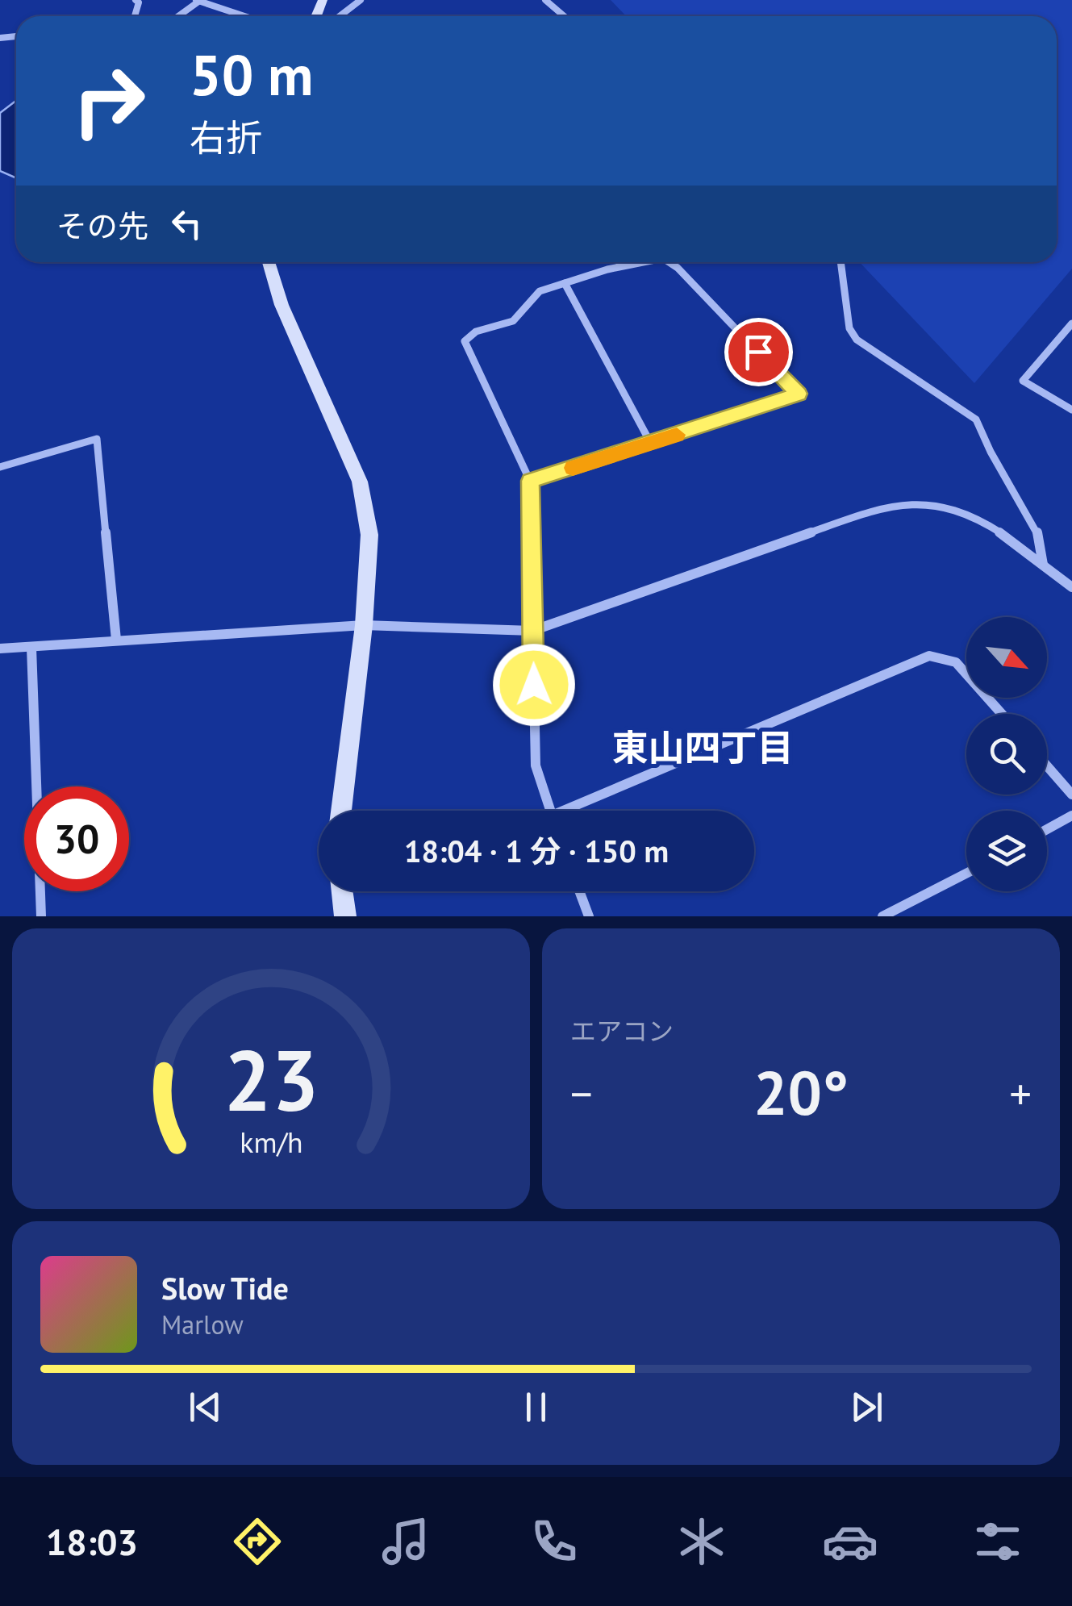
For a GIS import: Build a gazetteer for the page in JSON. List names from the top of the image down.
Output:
{
  "districts": ["東山四丁目"],
  "north": "bottom right",
  "page": {
    "turn": ["50 m", "右折"],
    "then": "その先",
    "limit": "30",
    "trip": "18:04 · 1 分 · 150 m",
    "tile": "エアコン",
    "heat": ["−", "20°", "+"],
    "song": ["Slow Tide", "Marlow"],
    "tabs": "18:03",
    "gauge": ["23", "km/h"]
  }
}
